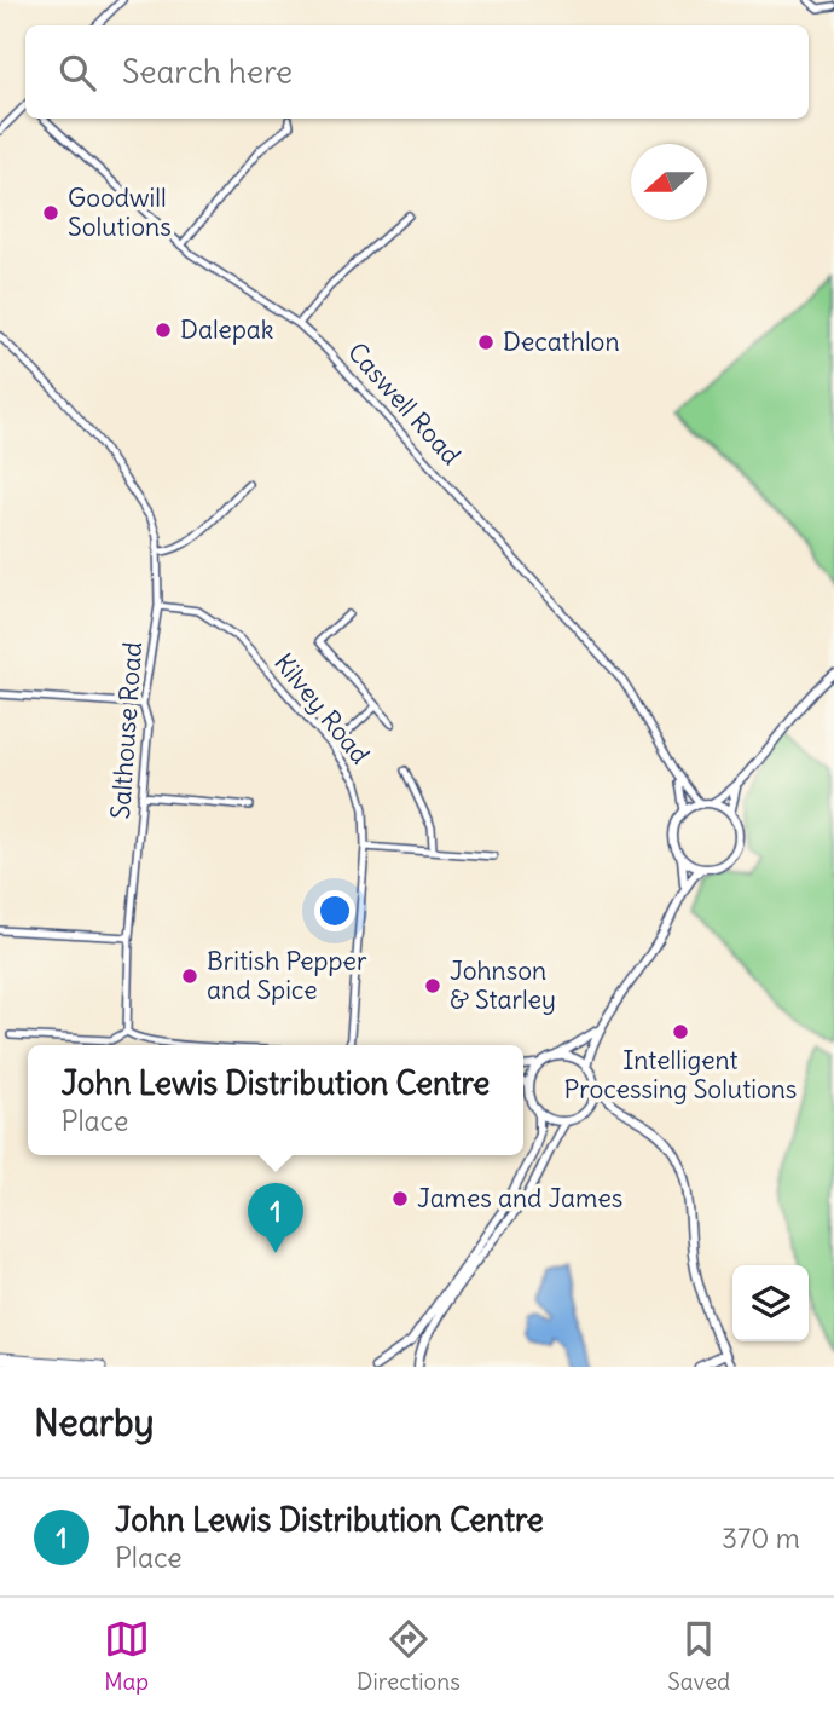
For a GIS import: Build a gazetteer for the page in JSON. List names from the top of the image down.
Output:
{
  "streets": {
    "street": ["Caswell Road", "Kilvey Road", "Salthouse Road"]
  },
  "crossings": [
    ["Kilvey Road", "Salthouse Road"]
  ],
  "places": [
    "Goodwill Solutions",
    "Dalepak",
    "Decathlon",
    "British Pepper and Spice",
    "Johnson & Starley",
    "Intelligent Processing Solutions",
    "James and James"
  ],
  "north": "left",
  "page": {
    "search": "Search here",
    "popup": ["John Lewis Distribution Centre", "Place"],
    "pins": "1",
    "heading": "Nearby",
    "list": [
      {
        "mark": "1",
        "name": "John Lewis Distribution Centre",
        "note": "Place",
        "value": "370 m"
      }
    ],
    "nav": ["Map", "Directions", "Saved"]
  }
}
